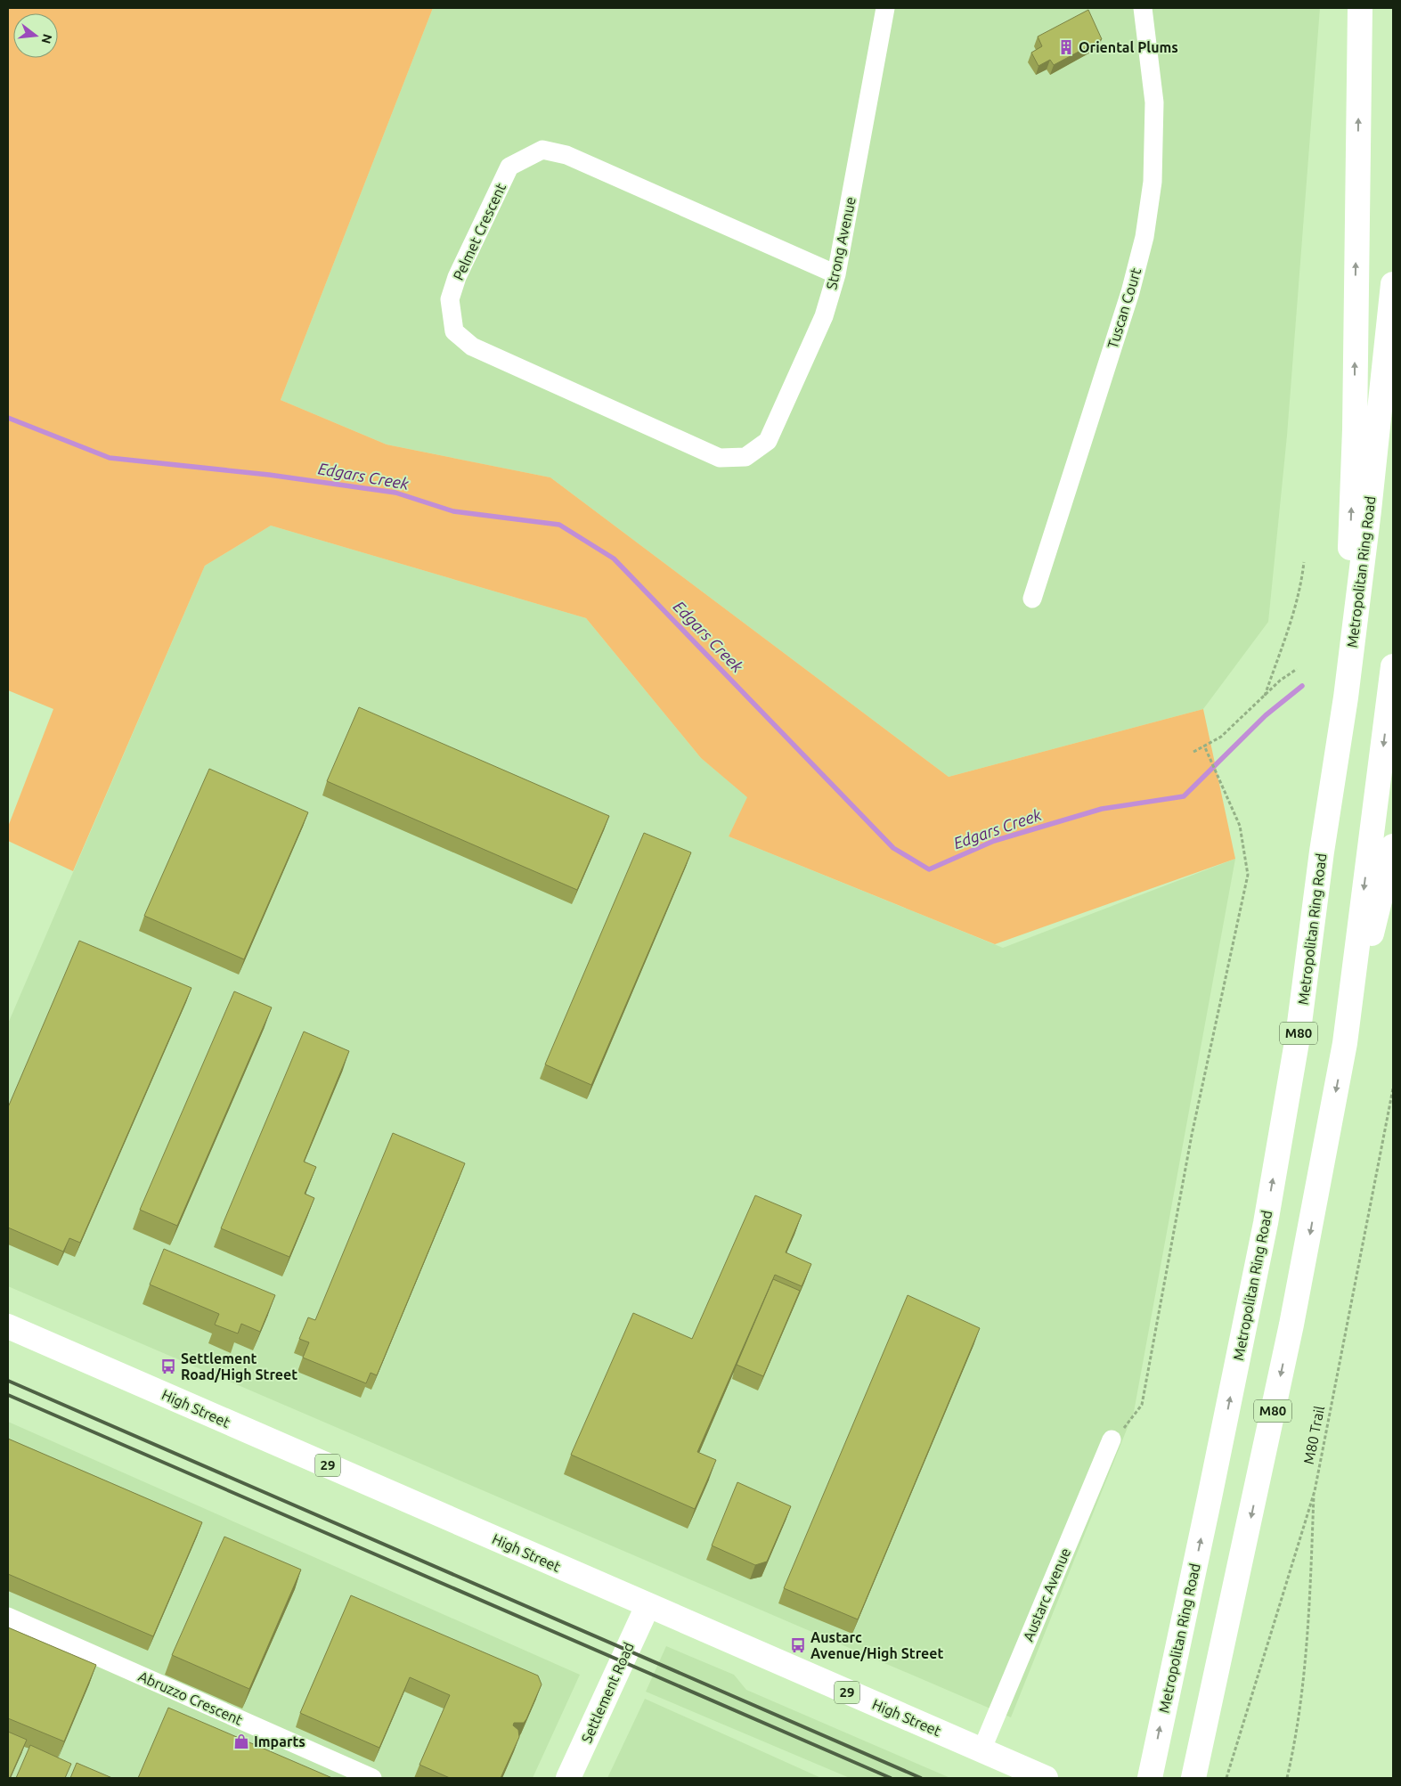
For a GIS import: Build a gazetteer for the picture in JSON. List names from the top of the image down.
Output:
{
  "streets": {
    "main road": [
      "Metropolitan Ring Road",
      "M80",
      "High Street",
      "29",
      "Settlement Road"
    ],
    "street": [
      "Pelmet Crescent",
      "Strong Avenue",
      "Tuscan Court",
      "Austarc Avenue",
      "Abruzzo Crescent"
    ],
    "path": ["M80 Trail"]
  },
  "crossings": [
    ["Pelmet Crescent", "Strong Avenue"],
    ["High Street", "Austarc Avenue"],
    ["High Street", "Settlement Road"]
  ],
  "water": ["Edgars Creek"],
  "places": {
    "building": ["Oriental Plums"],
    "bus stop": ["Settlement Road/High Street", "Austarc Avenue/High Street"],
    "shop": ["Imparts"]
  },
  "north": "right"
}
